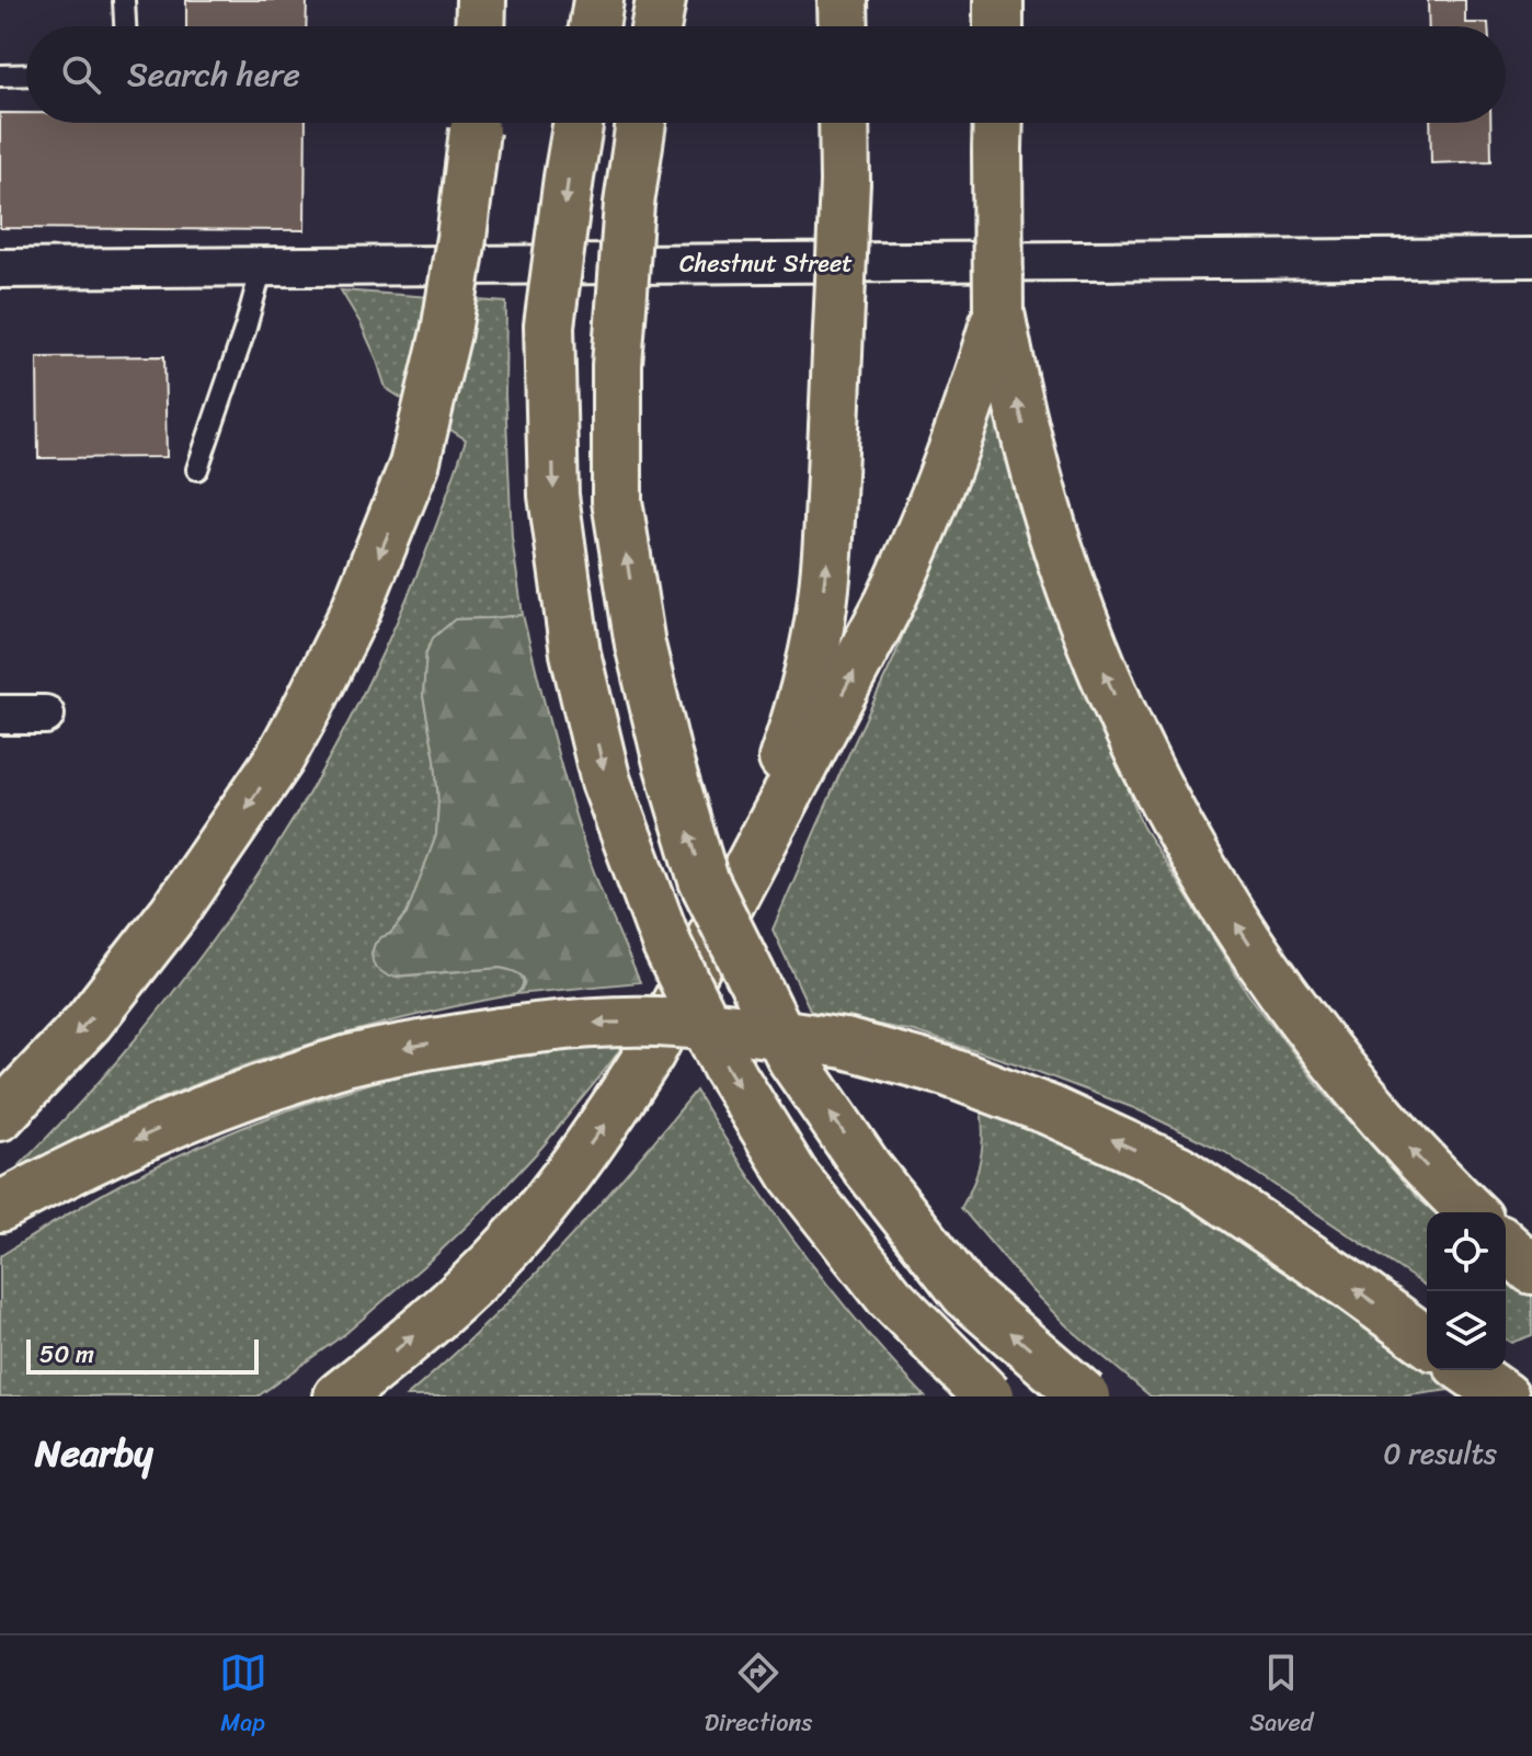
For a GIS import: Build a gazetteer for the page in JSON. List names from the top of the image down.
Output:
{
  "streets": {
    "street": ["Chestnut Street"]
  },
  "scale_bar": "50 m",
  "page": {
    "search": "Search here",
    "scale": "50 m",
    "heading": ["Nearby", "0 results"],
    "nav": ["Map", "Directions", "Saved"]
  }
}
